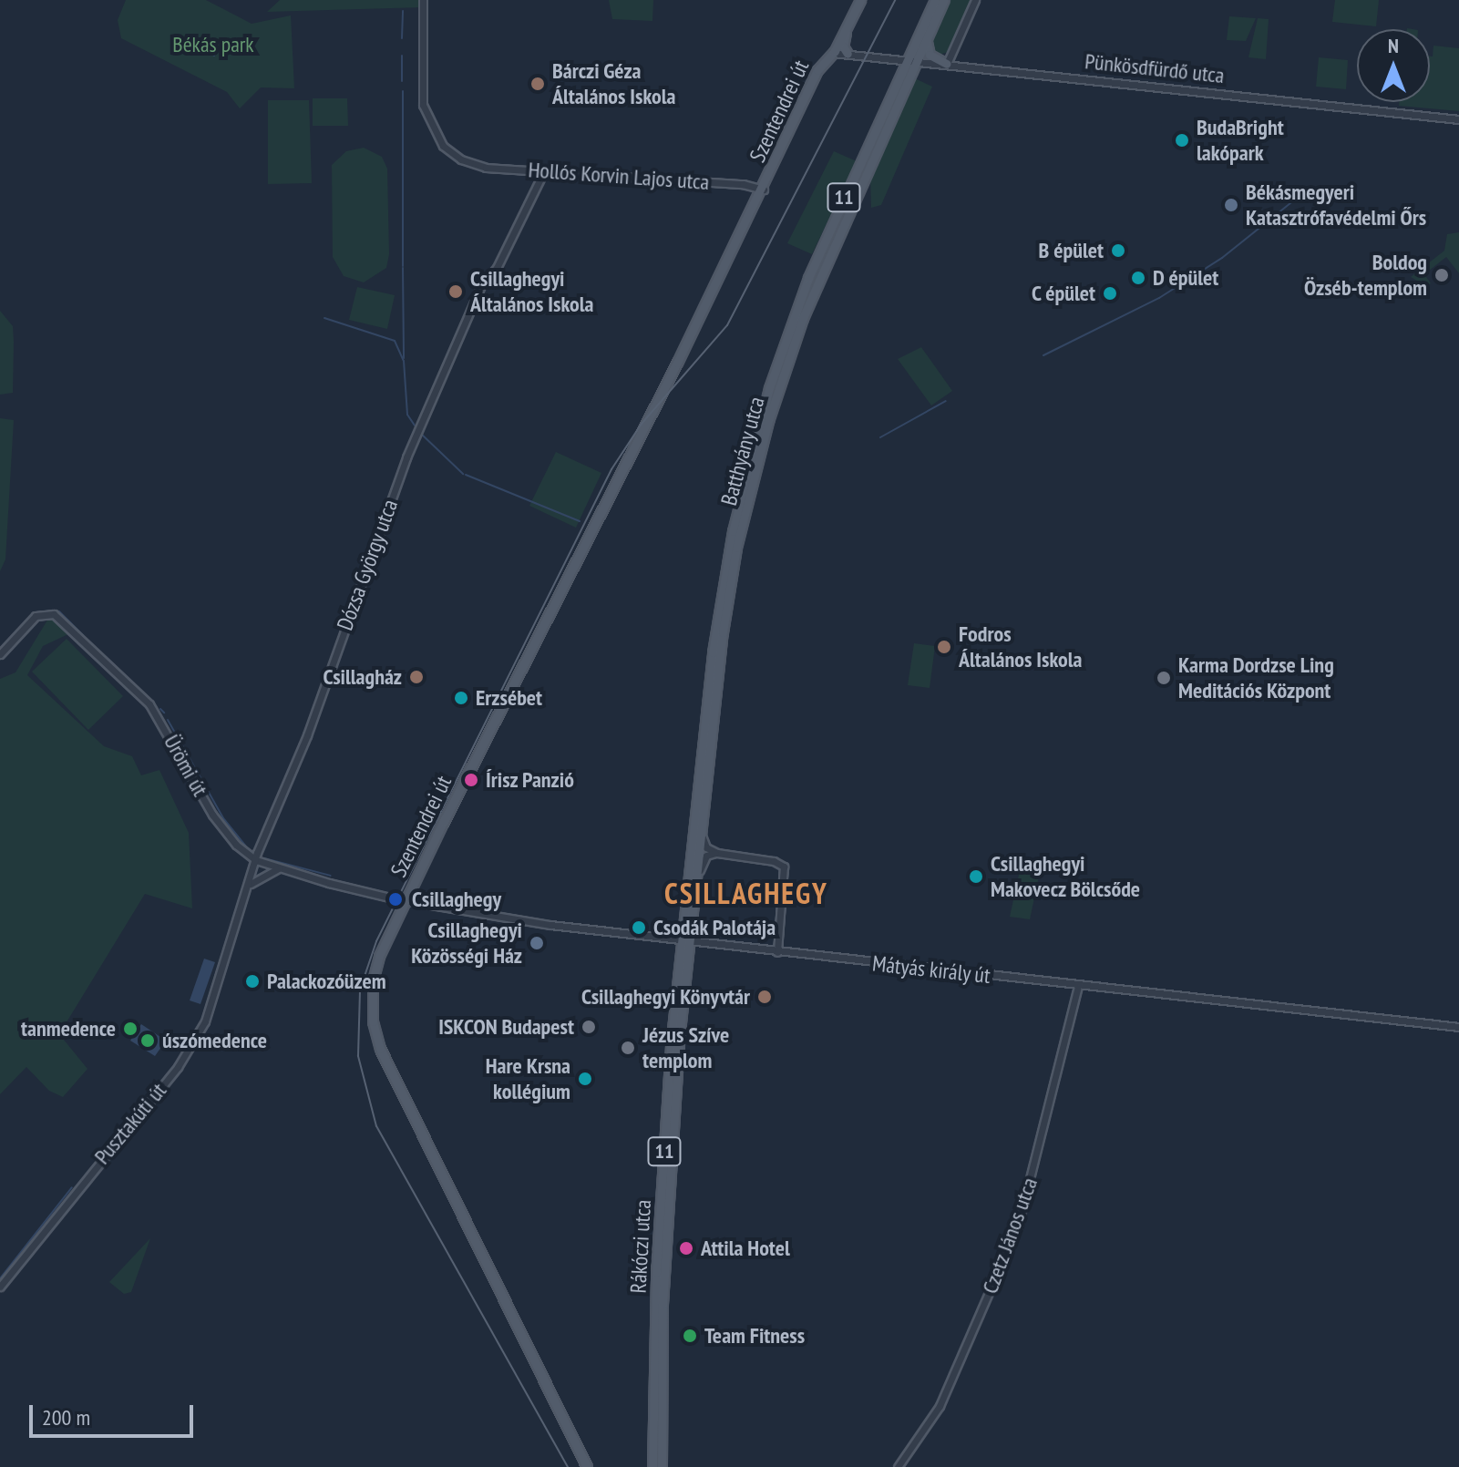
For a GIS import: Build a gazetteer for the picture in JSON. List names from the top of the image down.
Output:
{
  "streets": {
    "main road": [
      "Szentendrei út",
      "11",
      "Batthyány utca",
      "Rákóczi utca"
    ],
    "street": [
      "Pünkösdfürdő utca",
      "Hollós Korvin Lajos utca",
      "Dózsa György utca",
      "Ürömi út",
      "Mátyás király út",
      "Pusztakúti út",
      "Czetz János utca"
    ]
  },
  "crossings": [
    ["Pünkösdfürdő utca", "Szentendrei út"],
    ["Pünkösdfürdő utca", "Batthyány utca"],
    ["Szentendrei út", "Hollós Korvin Lajos utca"],
    ["Szentendrei út", "Ürömi út"],
    ["Szentendrei út", "Mátyás király út"],
    ["Hollós Korvin Lajos utca", "Dózsa György utca"],
    ["Batthyány utca", "Mátyás király út"],
    ["Batthyány utca", "Rákóczi utca"],
    ["Dózsa György utca", "Ürömi út"],
    ["Dózsa György utca", "Pusztakúti út"],
    ["Ürömi út", "Mátyás király út"],
    ["Ürömi út", "Pusztakúti út"],
    ["Mátyás király út", "Czetz János utca"],
    ["Mátyás király út", "Rákóczi utca"]
  ],
  "districts": ["CSILLAGHEGY"],
  "parks": ["Békás park"],
  "places": [
    "Bárczi Géza Általános Iskola",
    "BudaBright lakópark",
    "Békásmegyeri Katasztrófavédelmi Őrs",
    "B épület",
    "Boldog Özséb-templom",
    "D épület",
    "Csillaghegyi Általános Iskola",
    "C épület",
    "Fodros Általános Iskola",
    "Csillagház",
    "Karma Dordzse Ling Meditációs Központ",
    "Erzsébet",
    "Írisz Panzió",
    "Csillaghegyi Makovecz Bölcsőde",
    "Csillaghegy",
    "Csodák Palotája",
    "Csillaghegyi Közösségi Ház",
    "Palackozóüzem",
    "Csillaghegyi Könyvtár",
    "ISKCON Budapest",
    "tanmedence",
    "úszómedence",
    "Jézus Szíve templom",
    "Hare Krsna kollégium",
    "Attila Hotel",
    "Team Fitness"
  ],
  "scale_bar": "200 m",
  "north": "top"
}
